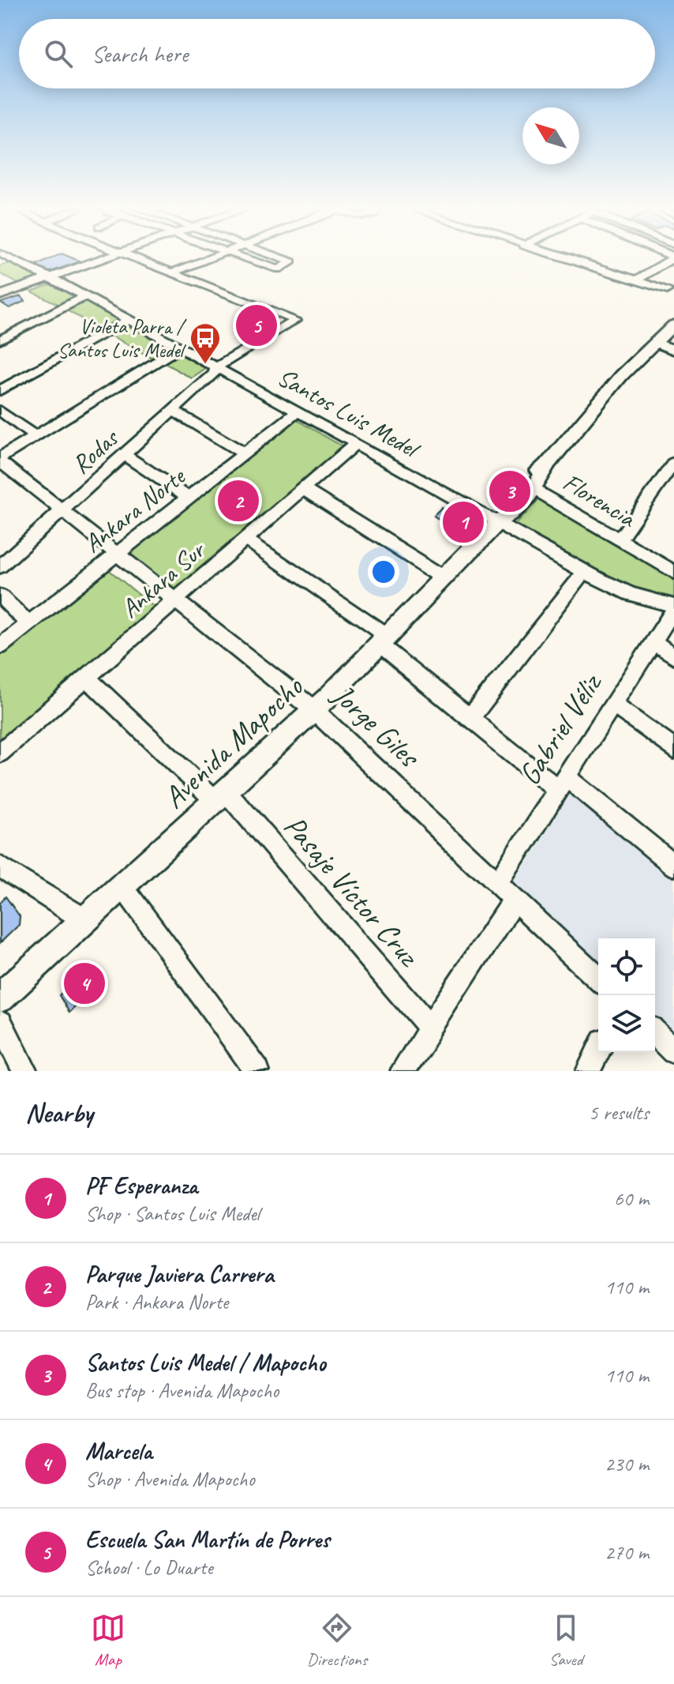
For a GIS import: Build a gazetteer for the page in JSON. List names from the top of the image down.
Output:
{
  "streets": {
    "main road": ["Avenida Mapocho"],
    "street": [
      "Santos Luis Medel",
      "Rodas",
      "Florencia",
      "Ankara Norte",
      "Ankara Sur",
      "Jorge Giles",
      "Gabriel Véliz",
      "Pasaje Víctor Cruz"
    ]
  },
  "crossings": [
    ["Santos Luis Medel", "Rodas"],
    ["Santos Luis Medel", "Ankara Norte"],
    ["Santos Luis Medel", "Ankara Sur"],
    ["Santos Luis Medel", "Gabriel Véliz"],
    ["Santos Luis Medel", "Avenida Mapocho"],
    ["Rodas", "Jorge Giles"],
    ["Florencia", "Avenida Mapocho"],
    ["Ankara Norte", "Jorge Giles"],
    ["Ankara Sur", "Jorge Giles"],
    ["Ankara Sur", "Pasaje Víctor Cruz"],
    ["Jorge Giles", "Gabriel Véliz"],
    ["Jorge Giles", "Avenida Mapocho"],
    ["Avenida Mapocho", "Pasaje Víctor Cruz"]
  ],
  "places": {
    "bus stop": ["Violeta Parra / Santos Luis Medel"]
  },
  "north": "top left",
  "page": {
    "search": "Search here",
    "pins": [
      "5",
      "3",
      "2",
      "1",
      "4"
    ],
    "heading": ["Nearby", "5 results"],
    "list": [
      {
        "mark": "1",
        "name": "PF Esperanza",
        "note": "Shop · Santos Luis Medel",
        "value": "60 m"
      },
      {
        "mark": "2",
        "name": "Parque Javiera Carrera",
        "note": "Park · Ankara Norte",
        "value": "110 m"
      },
      {
        "mark": "3",
        "name": "Santos Luis Medel / Mapocho",
        "note": "Bus stop · Avenida Mapocho",
        "value": "110 m"
      },
      {
        "mark": "4",
        "name": "Marcela",
        "note": "Shop · Avenida Mapocho",
        "value": "230 m"
      },
      {
        "mark": "5",
        "name": "Escuela San Martín de Porres",
        "note": "School · Lo Duarte",
        "value": "270 m"
      }
    ],
    "nav": ["Map", "Directions", "Saved"]
  }
}
